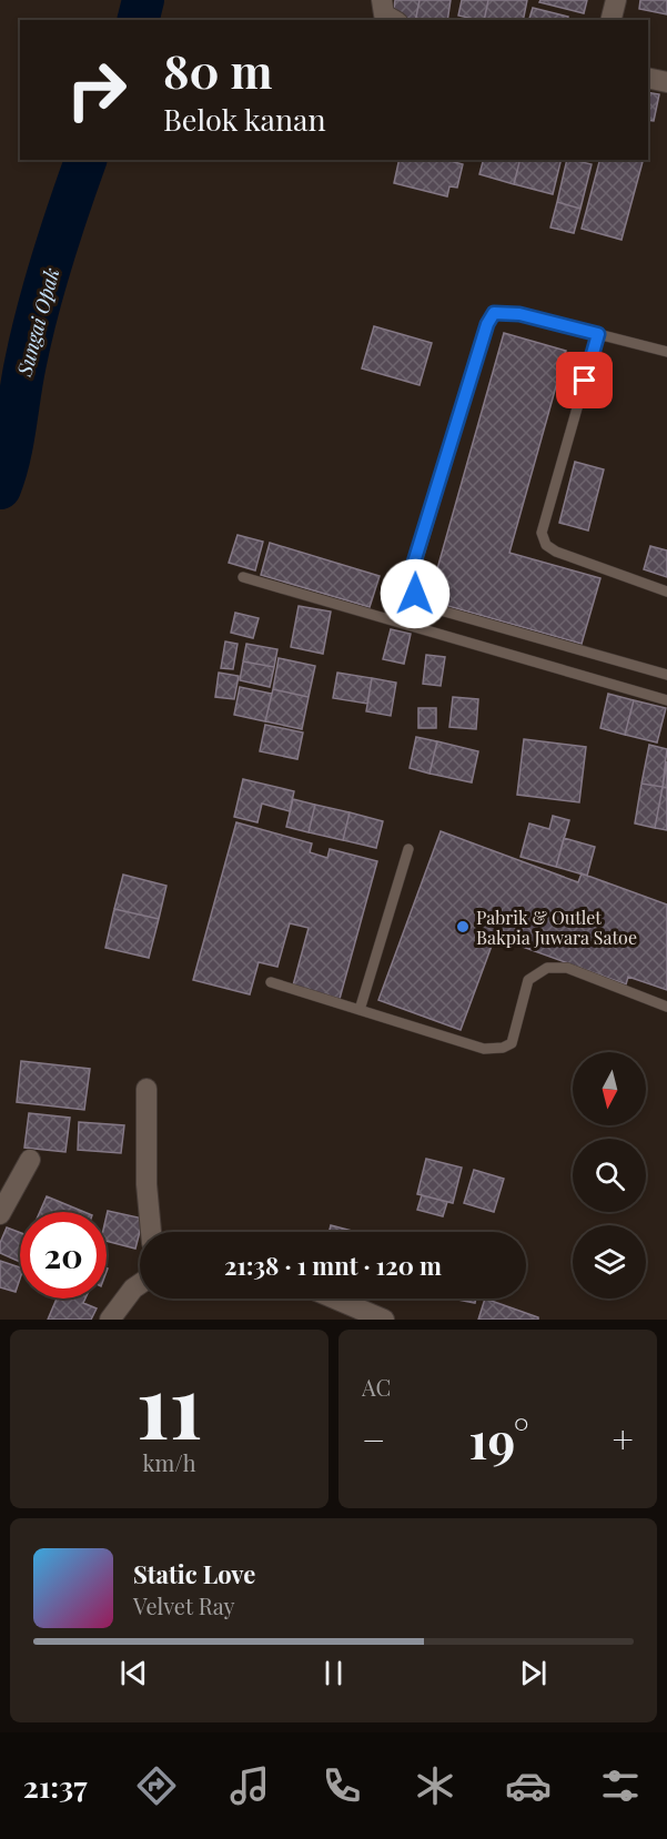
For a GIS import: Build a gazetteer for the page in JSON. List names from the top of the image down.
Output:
{
  "water": ["Sungai Opak"],
  "places": ["Pabrik & Outlet Bakpia Juwara Satoe"],
  "north": "bottom",
  "page": {
    "turn": ["80 m", "Belok kanan"],
    "limit": "20",
    "trip": "21:38 · 1 mnt · 120 m",
    "tile": [
      ["11", "km/h"],
      "AC"
    ],
    "heat": ["−", "19°", "+"],
    "song": ["Static Love", "Velvet Ray"],
    "tabs": "21:37"
  }
}
